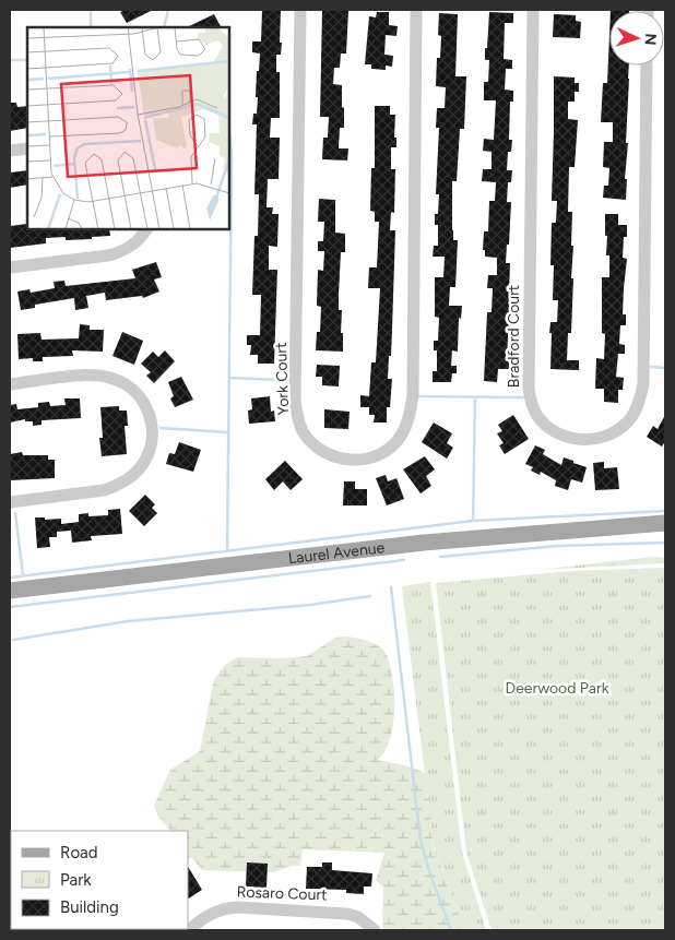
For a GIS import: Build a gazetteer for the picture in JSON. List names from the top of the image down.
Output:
{
  "streets": {
    "main road": ["Laurel Avenue"],
    "street": ["Bradford Court", "York Court", "Rosaro Court"]
  },
  "parks": ["Deerwood Park"],
  "legend": ["Road", "Park", "Building"],
  "north": "right"
}
